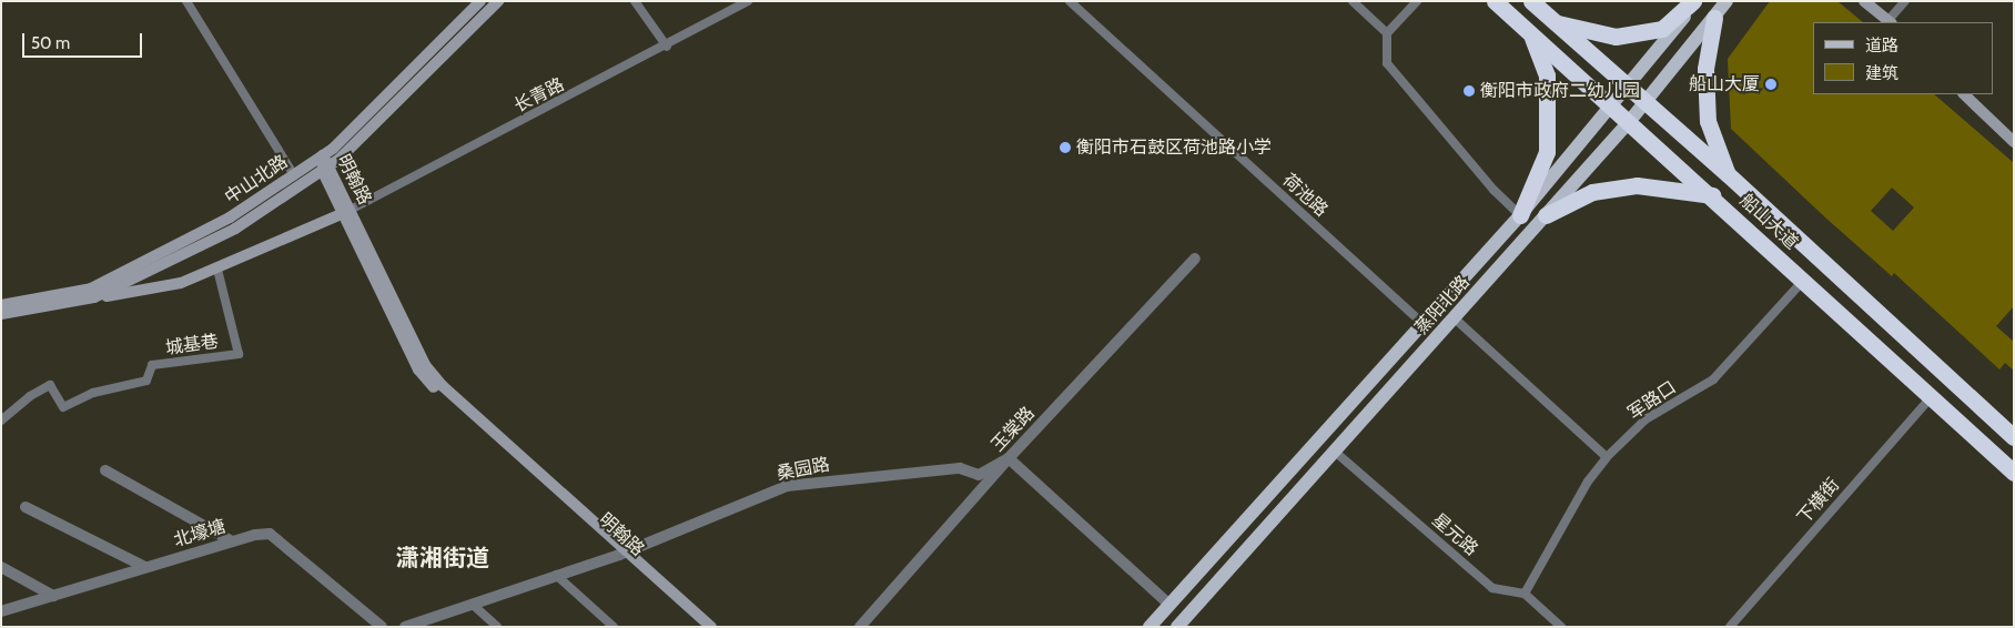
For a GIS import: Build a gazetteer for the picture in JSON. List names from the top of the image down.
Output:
{
  "streets": {
    "highway": ["船山大道"],
    "main road": ["中山北路", "明翰路", "蒸阳北路"],
    "street": ["玉棠路", "桑园路", "北壕塘"],
    "lane": [
      "长青路",
      "荷池路",
      "城基巷",
      "军路口",
      "下横街",
      "星元路"
    ]
  },
  "crossings": [
    ["长青路", "中山北路"],
    ["长青路", "明翰路"],
    ["中山北路", "明翰路"],
    ["中山北路", "城基巷"],
    ["明翰路", "桑园路"],
    ["荷池路", "蒸阳北路"],
    ["船山大道", "蒸阳北路"],
    ["船山大道", "军路口"],
    ["船山大道", "下横街"],
    ["蒸阳北路", "星元路"],
    ["军路口", "星元路"],
    ["玉棠路", "桑园路"]
  ],
  "districts": ["潇湘街道"],
  "places": ["船山大厦", "衡阳市政府二幼儿园", "衡阳市石鼓区荷池路小学"],
  "legend": ["道路", "建筑"],
  "scale_bar": "50 m"
}
